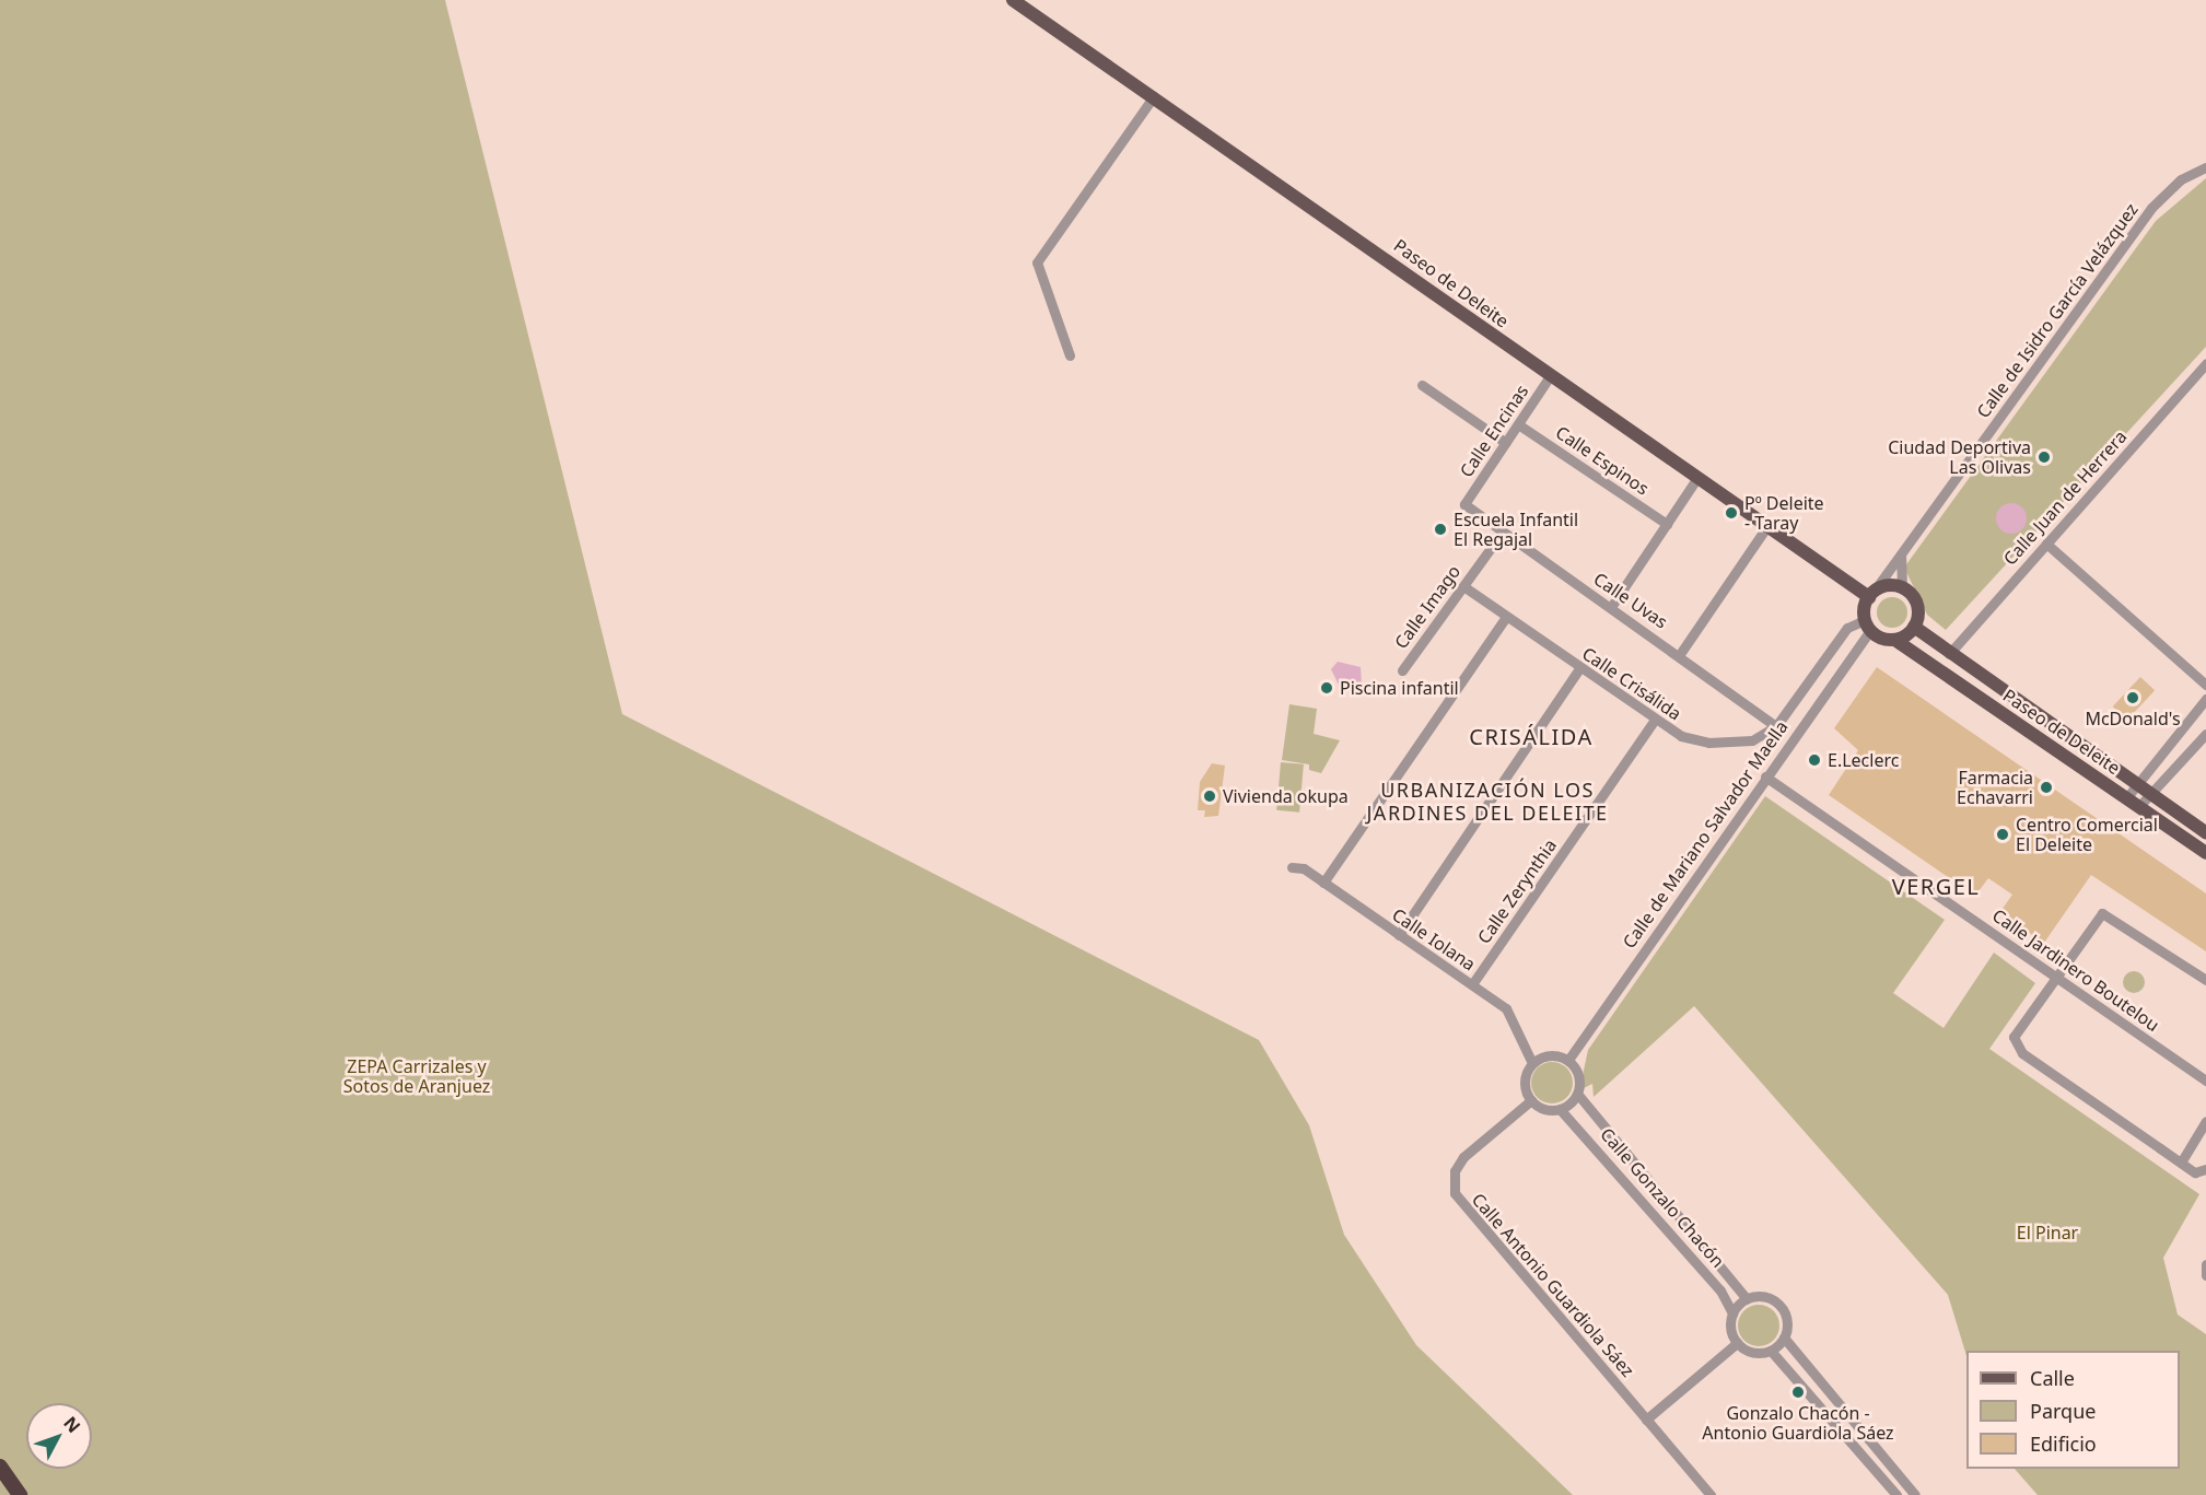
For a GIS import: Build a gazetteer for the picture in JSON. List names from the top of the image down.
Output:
{
  "streets": {
    "main road": ["Paseo de Deleite"],
    "street": [
      "Calle de Isidro García Velázquez",
      "Calle Encinas",
      "Calle Espinos",
      "Calle Juan de Herrera",
      "Calle Uvas",
      "Calle Imago",
      "Calle Crisálida",
      "Calle de Mariano Salvador Maella",
      "Calle Zerynthia",
      "Calle Iolana",
      "Calle Jardinero Boutelou",
      "Calle Gonzalo Chacón",
      "Calle Antonio Guardiola Sáez"
    ]
  },
  "crossings": [
    ["Paseo de Deleite", "Calle de Isidro García Velázquez"],
    ["Paseo de Deleite", "Calle Encinas"],
    ["Paseo de Deleite", "Calle Juan de Herrera"],
    ["Paseo de Deleite", "Calle Crisálida"],
    ["Paseo de Deleite", "Calle de Mariano Salvador Maella"],
    ["Calle de Isidro García Velázquez", "Calle Crisálida"],
    ["Calle de Isidro García Velázquez", "Calle de Mariano Salvador Maella"],
    ["Calle Encinas", "Calle Espinos"],
    ["Calle Encinas", "Calle Uvas"],
    ["Calle Uvas", "Calle Imago"],
    ["Calle Uvas", "Calle Crisálida"],
    ["Calle Imago", "Calle Crisálida"],
    ["Calle Crisálida", "Calle de Mariano Salvador Maella"],
    ["Calle Crisálida", "Calle Zerynthia"],
    ["Calle de Mariano Salvador Maella", "Calle Iolana"],
    ["Calle de Mariano Salvador Maella", "Calle Jardinero Boutelou"],
    ["Calle de Mariano Salvador Maella", "Calle Gonzalo Chacón"],
    ["Calle de Mariano Salvador Maella", "Calle Antonio Guardiola Sáez"],
    ["Calle Zerynthia", "Calle Iolana"],
    ["Calle Iolana", "Calle Gonzalo Chacón"],
    ["Calle Iolana", "Calle Antonio Guardiola Sáez"],
    ["Calle Gonzalo Chacón", "Calle Antonio Guardiola Sáez"]
  ],
  "districts": ["CRISÁLIDA", "URBANIZACIÓN LOS JARDINES DEL DELEITE", "VERGEL"],
  "parks": ["ZEPA Carrizales y Sotos de Aranjuez", "El Pinar"],
  "places": [
    "Ciudad Deportiva Las Olivas",
    "Pº Deleite - Taray",
    "Escuela Infantil El Regajal",
    "Piscina infantil",
    "McDonald's",
    "E.Leclerc",
    "Farmacia Echavarri",
    "Vivienda okupa",
    "Centro Comercial El Deleite",
    "Gonzalo Chacón - Antonio Guardiola Sáez"
  ],
  "legend": ["Calle", "Parque", "Edificio"],
  "north": "top right"
}
